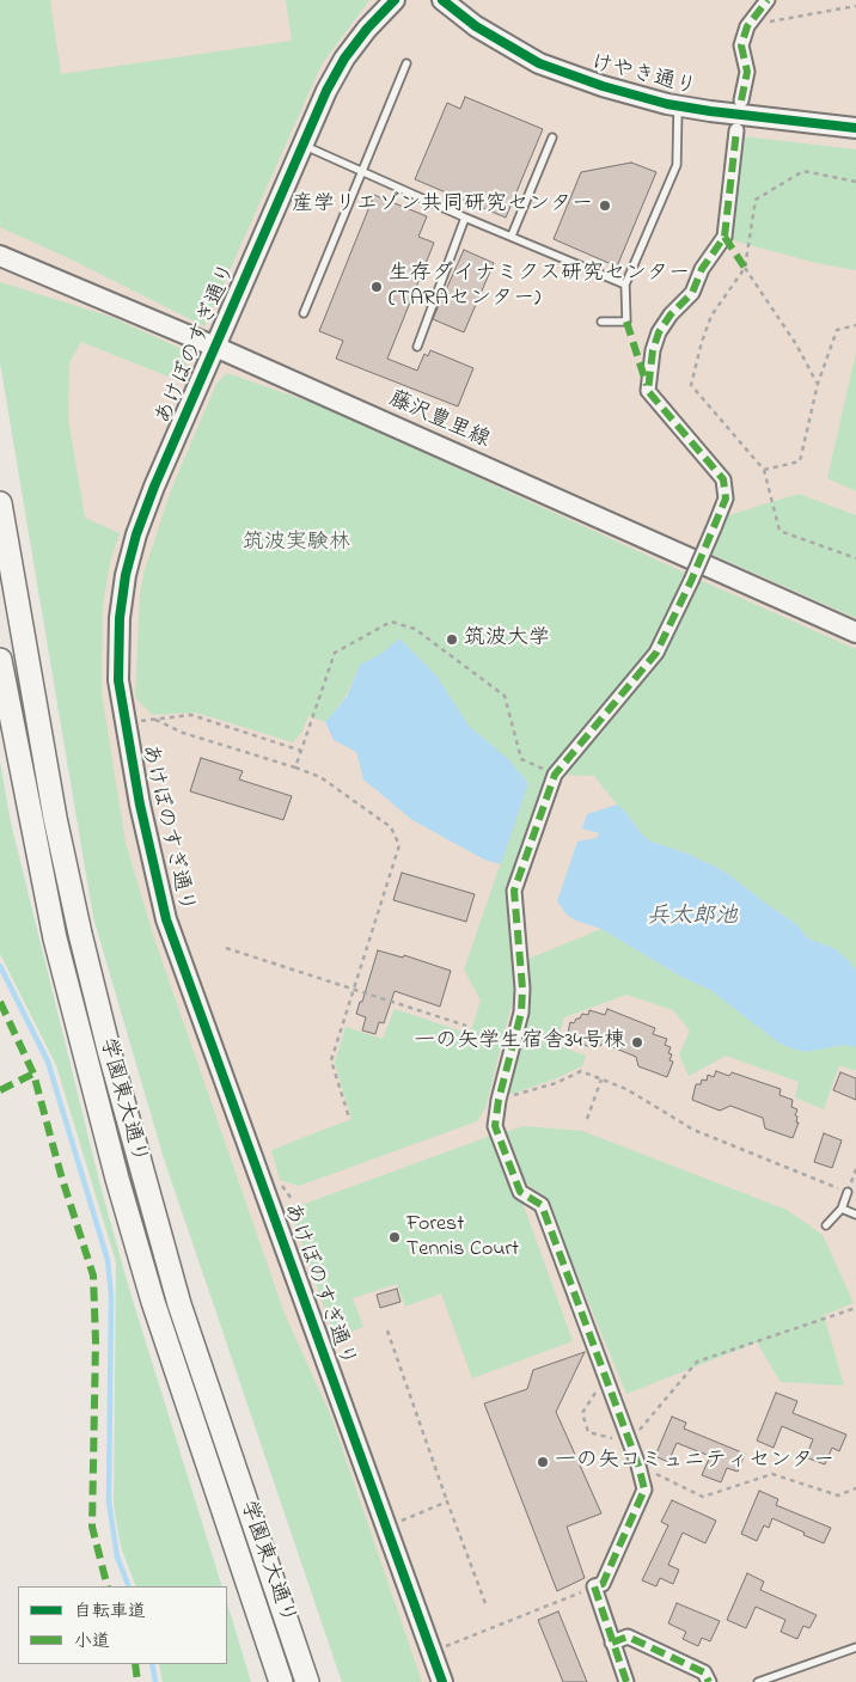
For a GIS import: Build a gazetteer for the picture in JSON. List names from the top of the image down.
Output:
{
  "streets": {
    "main road": ["学園東大通り"],
    "street": ["けやき通り", "あけぼのすぎ通り", "藤沢豊里線"]
  },
  "crossings": [
    ["あけぼのすぎ通り", "藤沢豊里線"]
  ],
  "water": ["兵太郎池"],
  "parks": ["筑波実験林"],
  "places": [
    "産学リエゾン共同研究センター",
    "生存ダイナミクス研究センター (TARAセンター)",
    "筑波大学",
    "一の矢学生宿舎34号棟",
    "Forest Tennis Court",
    "一の矢コミュニティセンター"
  ],
  "legend": ["自転車道", "小道"]
}
